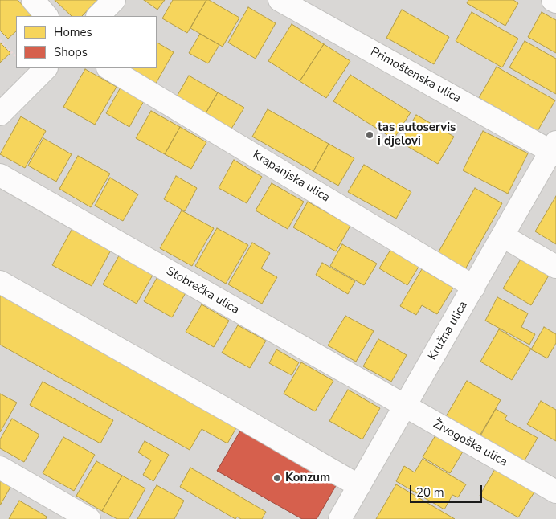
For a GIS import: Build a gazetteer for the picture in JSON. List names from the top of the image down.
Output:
{
  "streets": {
    "street": [
      "Primoštenska ulica",
      "Krapanjska ulica",
      "Stobrečka ulica",
      "Kružna ulica",
      "Živogoška ulica"
    ]
  },
  "crossings": [
    ["Primoštenska ulica", "Kružna ulica"],
    ["Krapanjska ulica", "Kružna ulica"],
    ["Stobrečka ulica", "Kružna ulica"],
    ["Stobrečka ulica", "Živogoška ulica"],
    ["Kružna ulica", "Živogoška ulica"]
  ],
  "places": ["tas autoservis i djelovi", "Konzum"],
  "legend": ["Homes", "Shops"],
  "scale_bar": "20 m"
}
